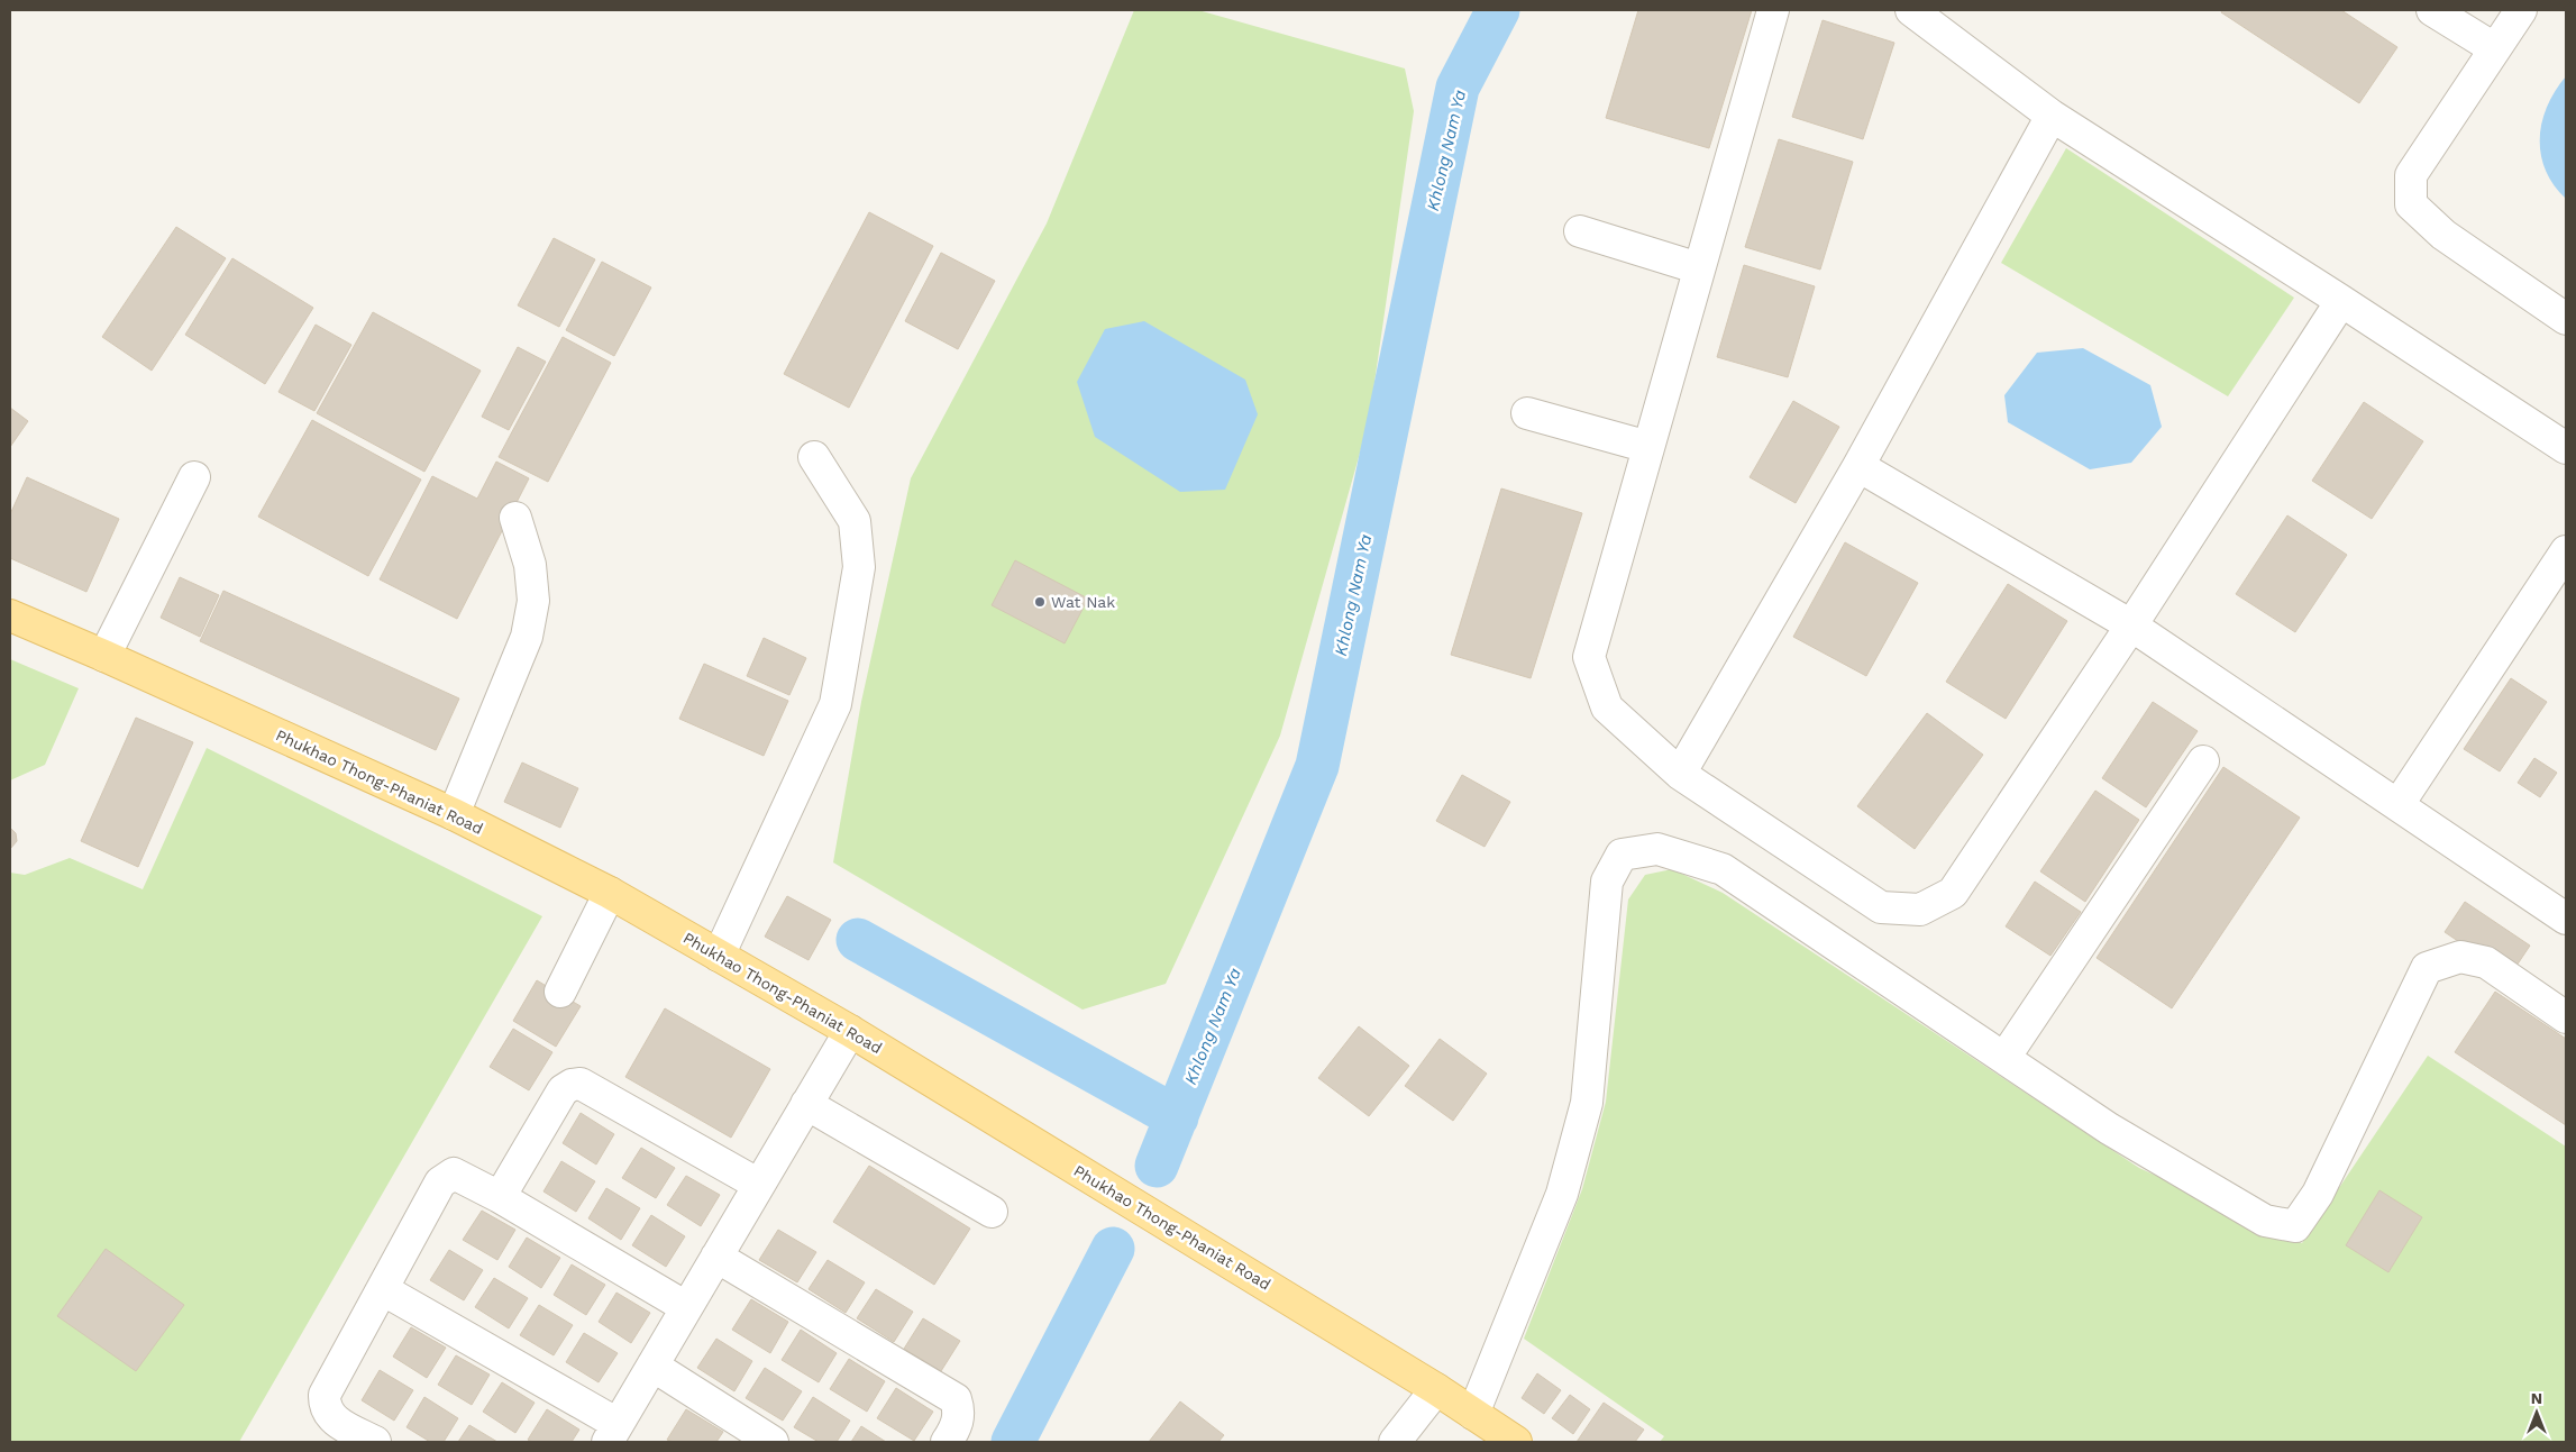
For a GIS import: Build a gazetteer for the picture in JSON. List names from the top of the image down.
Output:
{
  "streets": {
    "main road": ["Phukhao Thong-Phaniat Road"]
  },
  "water": ["Khlong Nam Ya"],
  "places": ["Wat Nak"],
  "north": "top"
}
